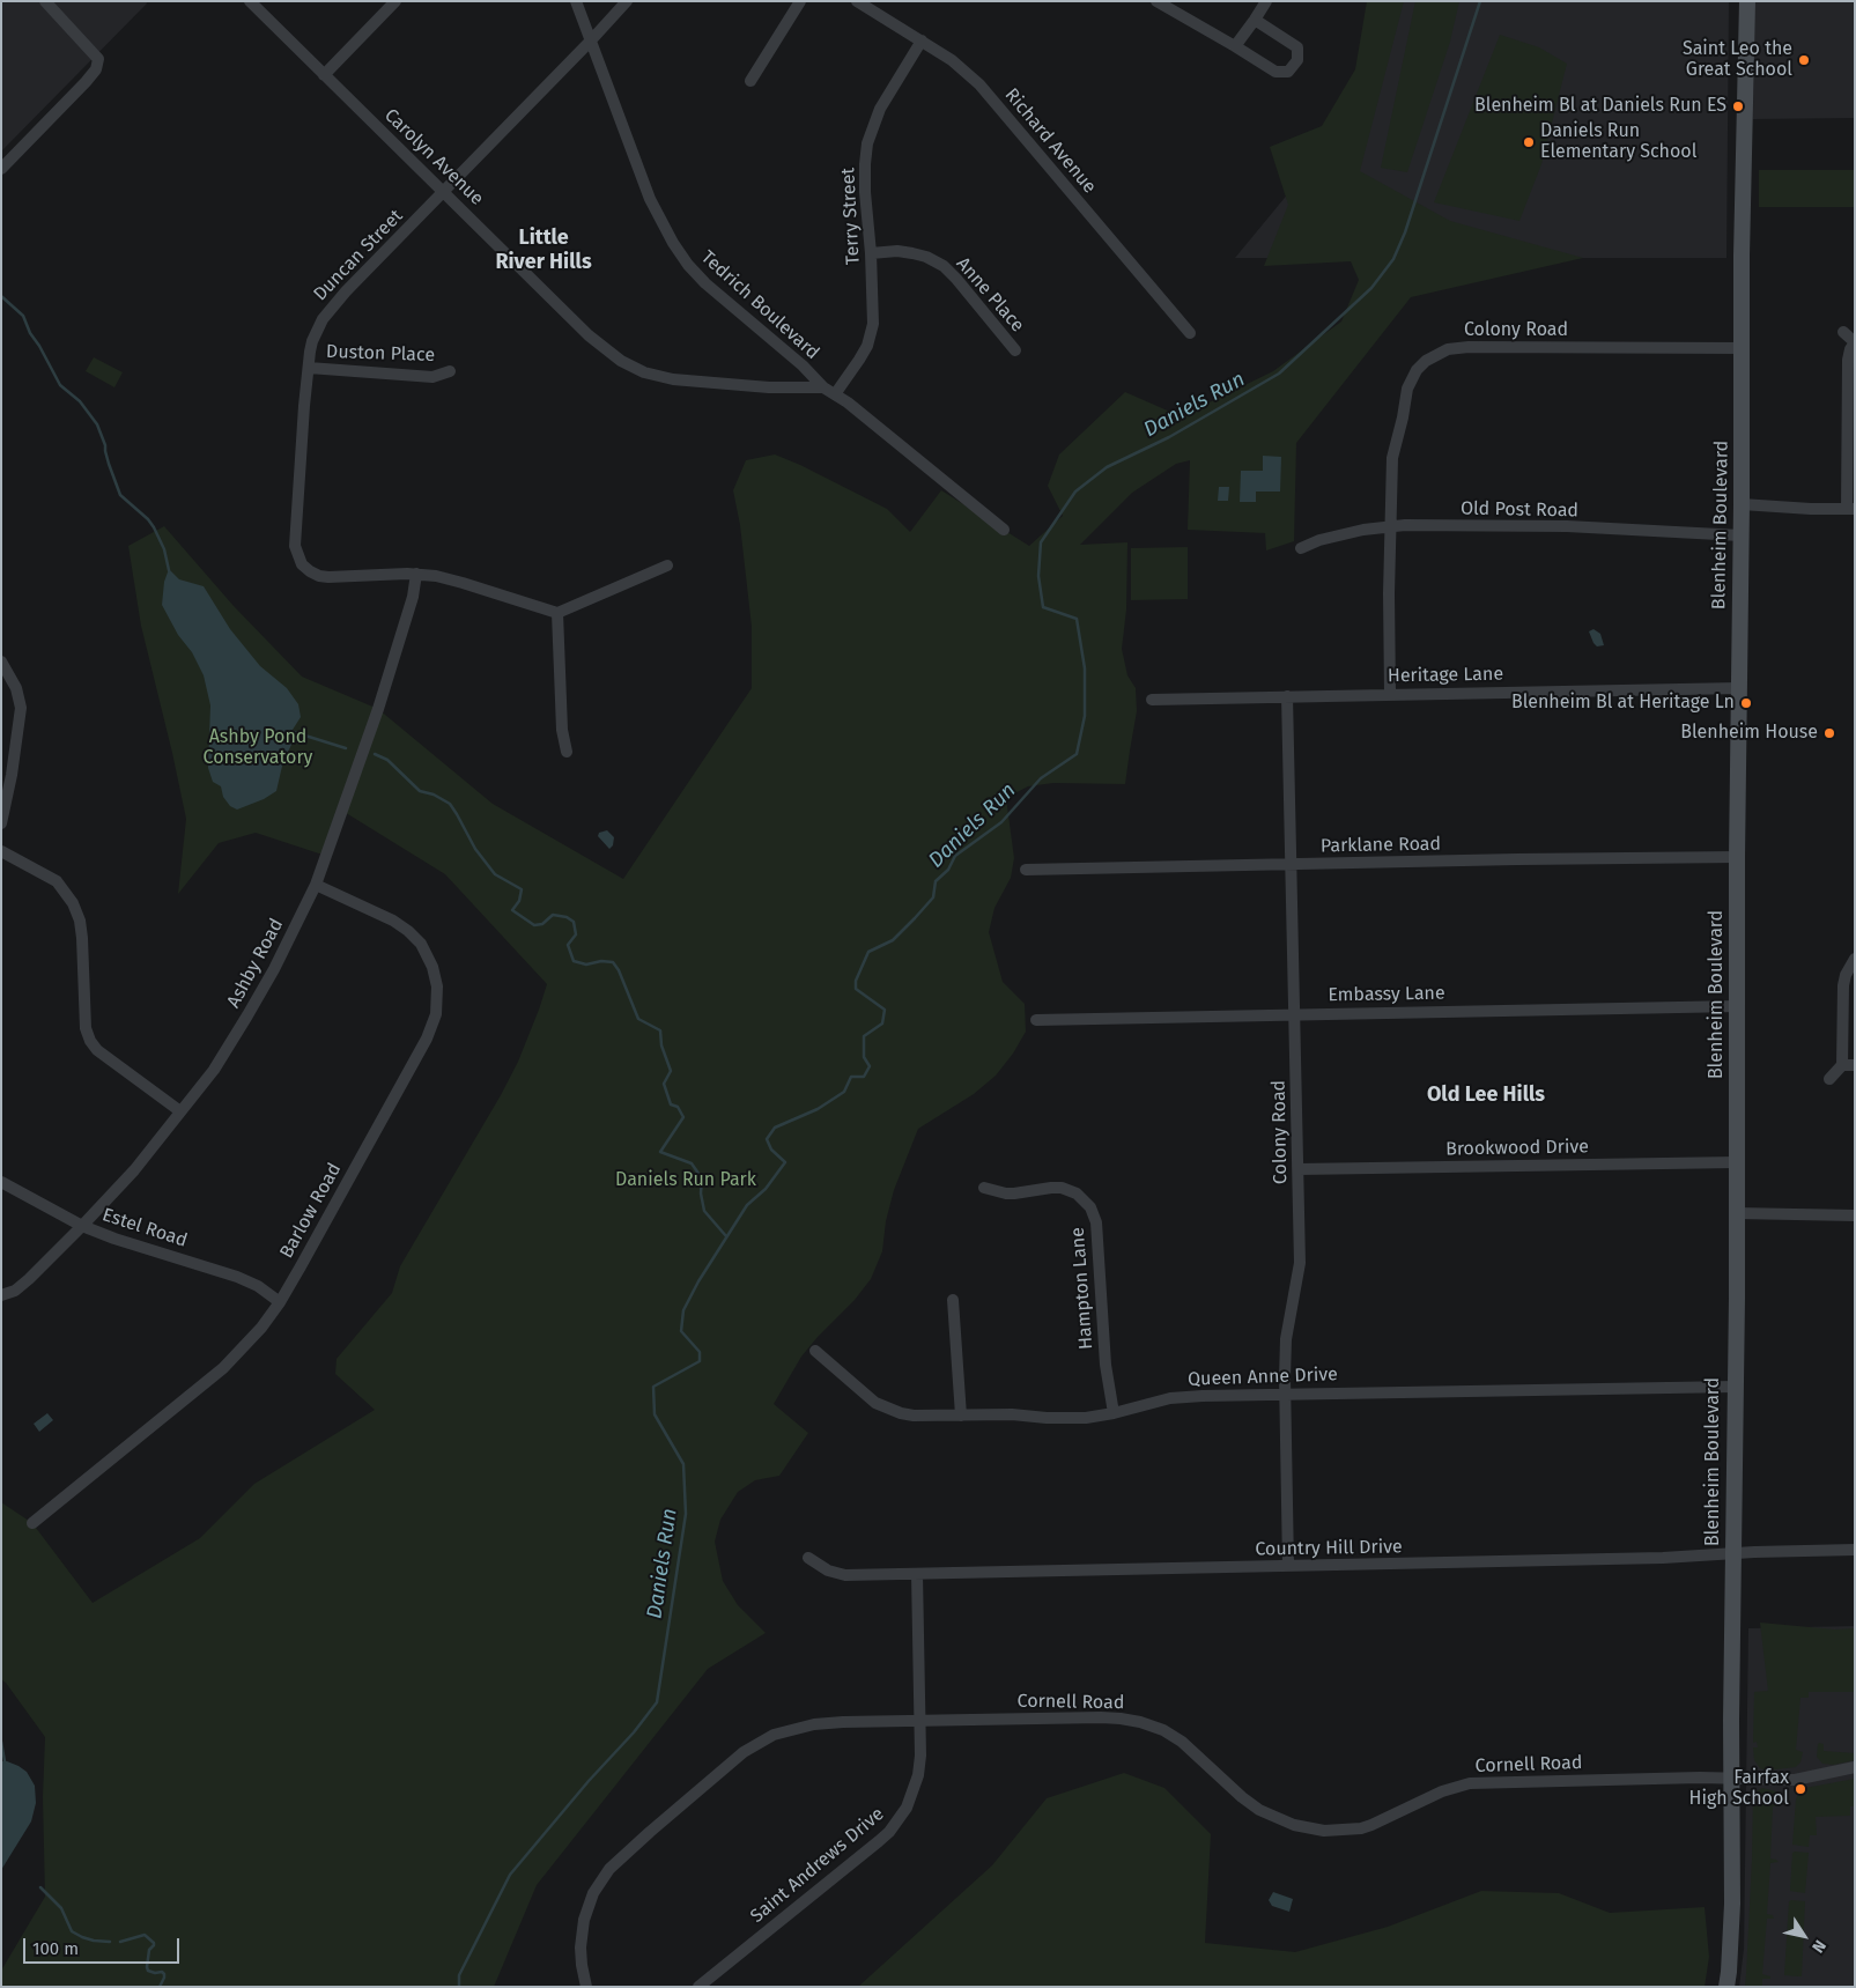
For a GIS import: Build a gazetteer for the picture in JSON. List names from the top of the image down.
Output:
{
  "streets": {
    "main road": ["Blenheim Boulevard"],
    "street": [
      "Richard Avenue",
      "Carolyn Avenue",
      "Terry Street",
      "Duncan Street",
      "Anne Place",
      "Tedrich Boulevard",
      "Colony Road",
      "Duston Place",
      "Old Post Road",
      "Heritage Lane",
      "Parklane Road",
      "Ashby Road",
      "Embassy Lane",
      "Brookwood Drive",
      "Barlow Road",
      "Estel Road",
      "Hampton Lane",
      "Queen Anne Drive",
      "Country Hill Drive",
      "Cornell Road",
      "Saint Andrews Drive"
    ]
  },
  "crossings": [
    ["Richard Avenue", "Terry Street"],
    ["Carolyn Avenue", "Duncan Street"],
    ["Carolyn Avenue", "Tedrich Boulevard"],
    ["Terry Street", "Anne Place"],
    ["Terry Street", "Tedrich Boulevard"],
    ["Duncan Street", "Tedrich Boulevard"],
    ["Duncan Street", "Duston Place"],
    ["Duncan Street", "Ashby Road"],
    ["Colony Road", "Old Post Road"],
    ["Colony Road", "Blenheim Boulevard"],
    ["Colony Road", "Heritage Lane"],
    ["Colony Road", "Parklane Road"],
    ["Colony Road", "Embassy Lane"],
    ["Colony Road", "Brookwood Drive"],
    ["Colony Road", "Queen Anne Drive"],
    ["Colony Road", "Country Hill Drive"],
    ["Old Post Road", "Blenheim Boulevard"],
    ["Blenheim Boulevard", "Heritage Lane"],
    ["Blenheim Boulevard", "Parklane Road"],
    ["Blenheim Boulevard", "Embassy Lane"],
    ["Blenheim Boulevard", "Brookwood Drive"],
    ["Blenheim Boulevard", "Queen Anne Drive"],
    ["Blenheim Boulevard", "Country Hill Drive"],
    ["Blenheim Boulevard", "Cornell Road"],
    ["Ashby Road", "Barlow Road"],
    ["Ashby Road", "Estel Road"],
    ["Barlow Road", "Estel Road"],
    ["Hampton Lane", "Queen Anne Drive"],
    ["Country Hill Drive", "Saint Andrews Drive"],
    ["Cornell Road", "Saint Andrews Drive"]
  ],
  "districts": ["Little River Hills", "Old Lee Hills"],
  "water": ["Daniels Run"],
  "parks": ["Ashby Pond Conservatory", "Daniels Run Park"],
  "places": [
    "Saint Leo the Great School",
    "Blenheim Bl at Daniels Run ES",
    "Daniels Run Elementary School",
    "Blenheim Bl at Heritage Ln",
    "Blenheim House",
    "Fairfax High School"
  ],
  "scale_bar": "100 m",
  "north": "bottom right"
}
